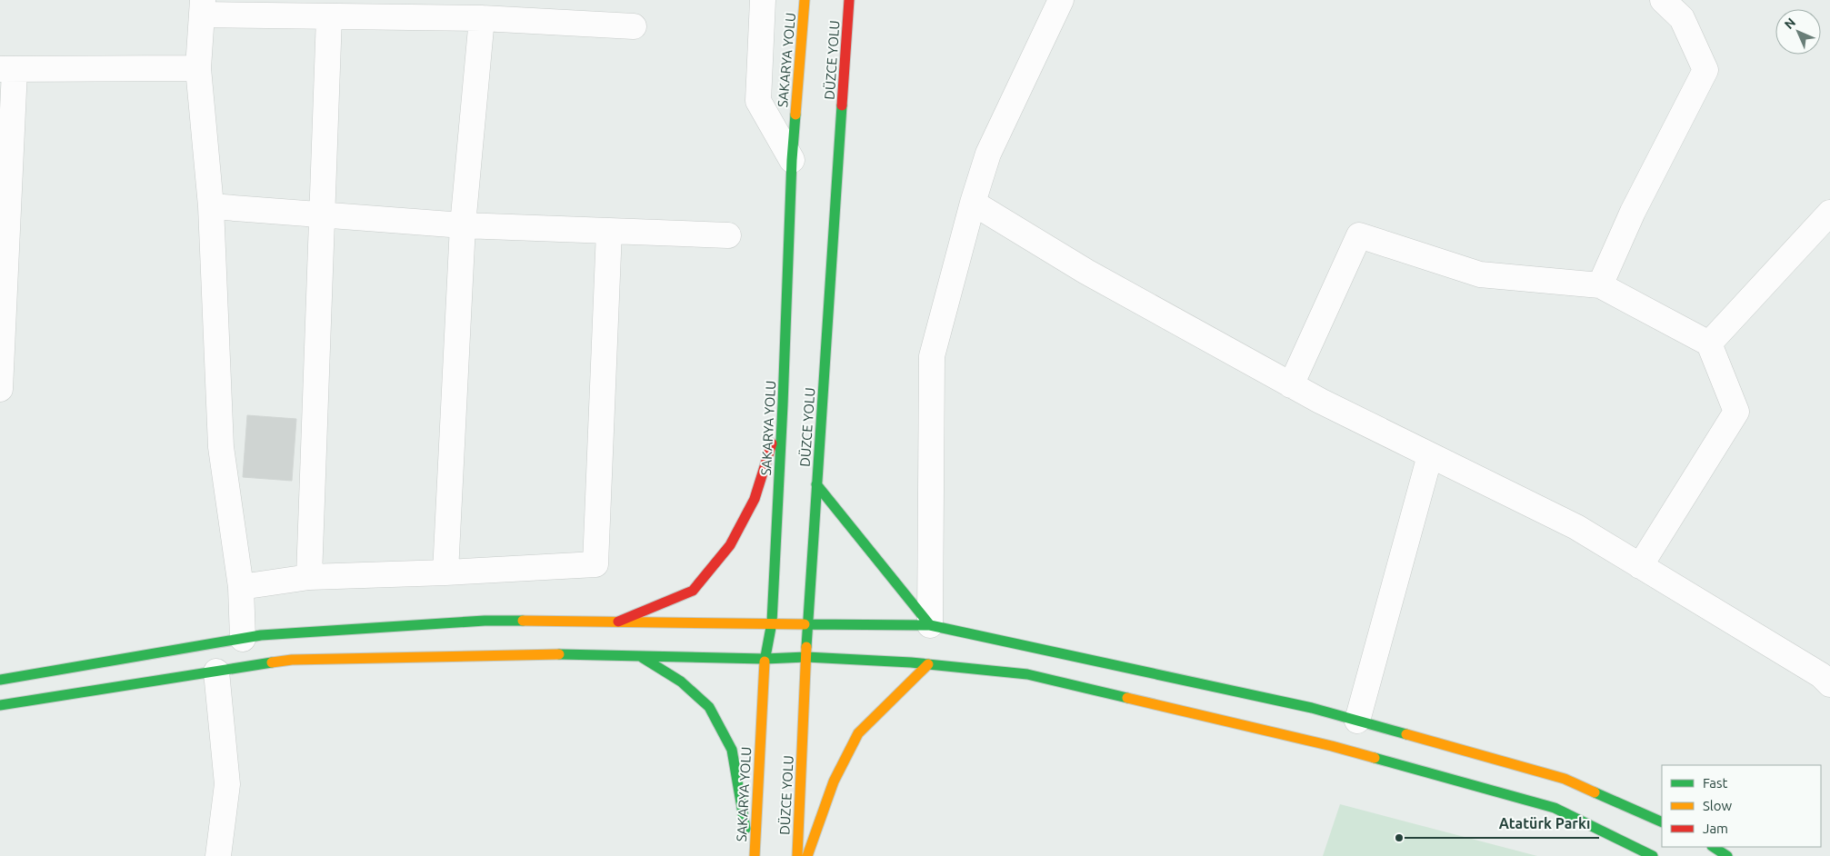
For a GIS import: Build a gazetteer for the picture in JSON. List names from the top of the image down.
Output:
{
  "streets": {
    "main road": ["SAKARYA YOLU", "DÜZCE YOLU"]
  },
  "places": ["Atatürk Parkı"],
  "legend": ["Fast", "Slow", "Jam"],
  "north": "top left"
}
